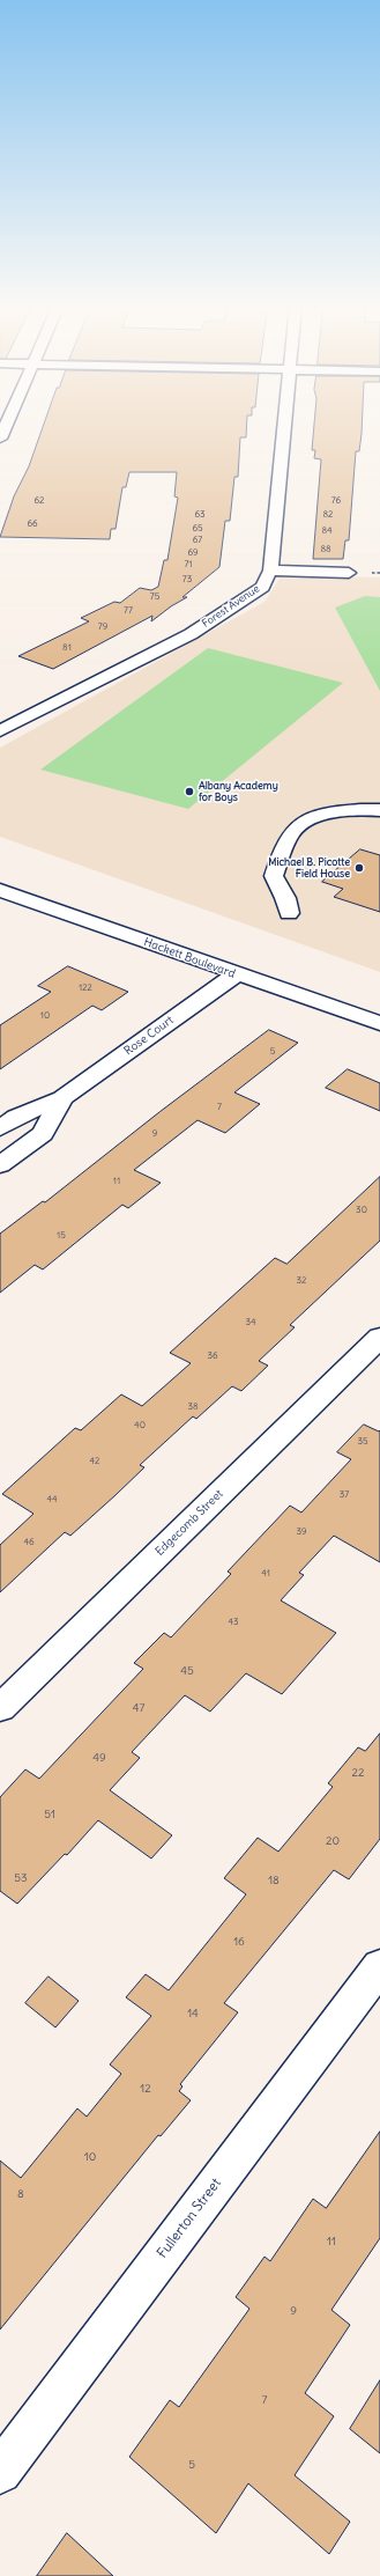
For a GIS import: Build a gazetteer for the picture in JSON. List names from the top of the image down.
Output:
{
  "streets": {
    "street": [
      "Forest Avenue",
      "Hackett Boulevard",
      "Rose Court",
      "Edgecomb Street",
      "Fullerton Street"
    ]
  },
  "crossings": [
    ["Hackett Boulevard", "Rose Court"]
  ],
  "places": ["Albany Academy for Boys", "Michael B. Picotte Field House"],
  "house_numbers": [
    "62",
    "76",
    "63",
    "82",
    "66",
    "65",
    "84",
    "67",
    "88",
    "69",
    "71",
    "73",
    "75",
    "77",
    "79",
    "81",
    "122",
    "10",
    "5",
    "7",
    "9",
    "11",
    "30",
    "15",
    "32",
    "34",
    "36",
    "38",
    "40",
    "35",
    "42",
    "37",
    "44",
    "39",
    "46",
    "41",
    "43",
    "45",
    "47",
    "49",
    "22",
    "51",
    "20",
    "53",
    "18",
    "16",
    "14",
    "12",
    "10",
    "8",
    "11",
    "9",
    "7",
    "5"
  ]
}
